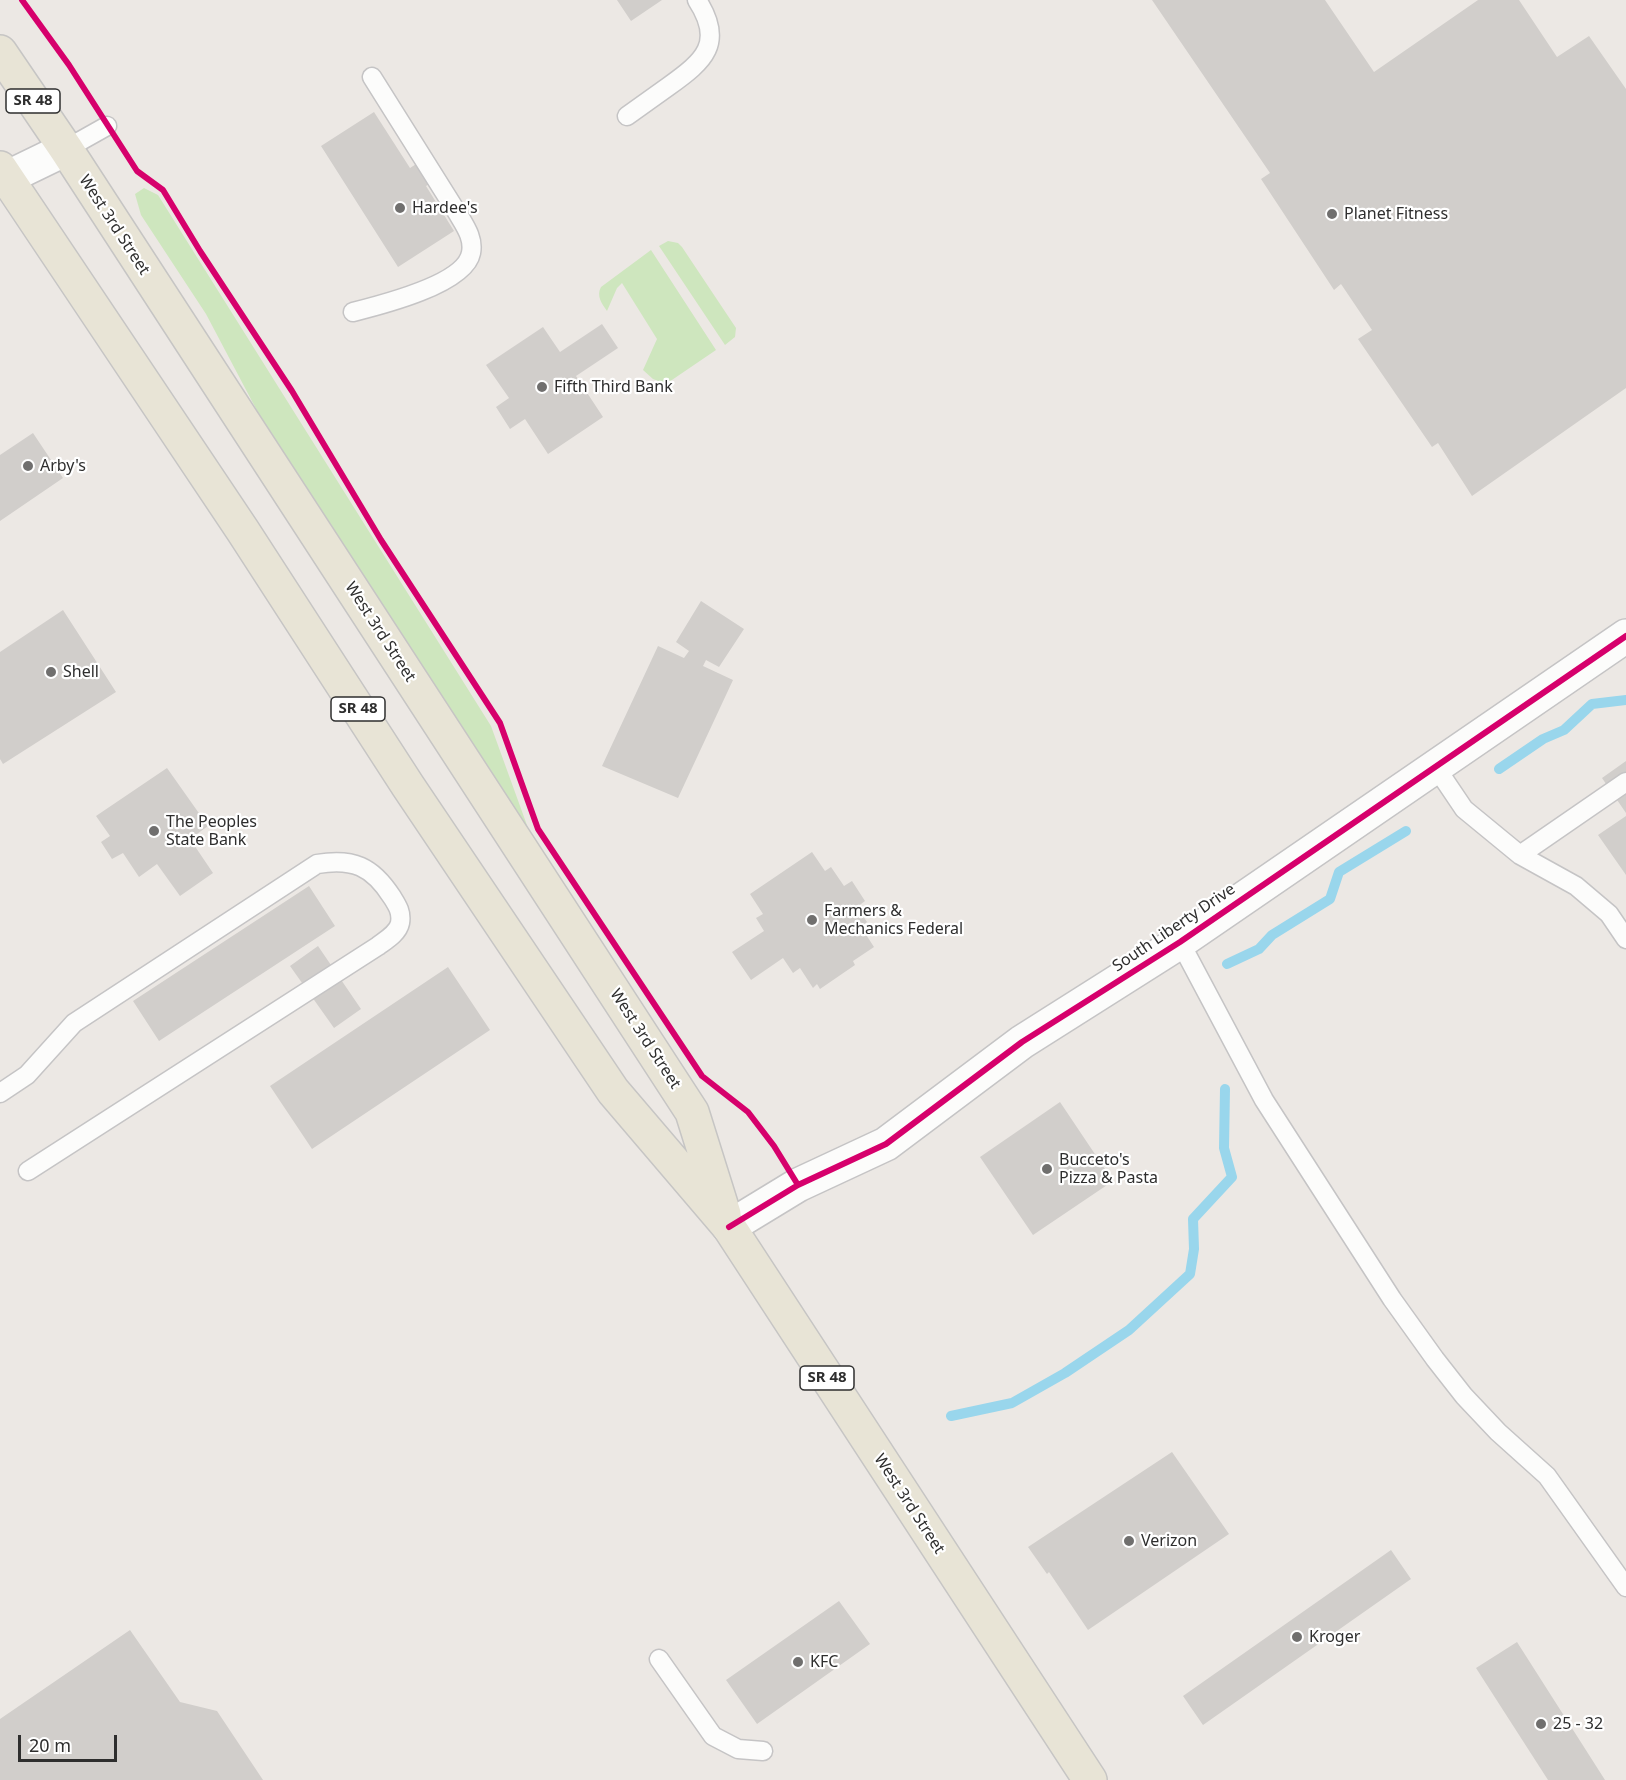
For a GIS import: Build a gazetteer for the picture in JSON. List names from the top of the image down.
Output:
{
  "streets": {
    "main road": ["SR 48", "West 3rd Street"],
    "street": ["South Liberty Drive"]
  },
  "crossings": [
    ["West 3rd Street", "South Liberty Drive"]
  ],
  "places": [
    "Hardee's",
    "Planet Fitness",
    "Fifth Third Bank",
    "Arby's",
    "Shell",
    "The Peoples State Bank",
    "Farmers & Mechanics Federal",
    "Bucceto's Pizza & Pasta",
    "Verizon",
    "Kroger",
    "KFC",
    "25 - 32"
  ],
  "scale_bar": "20 m"
}
